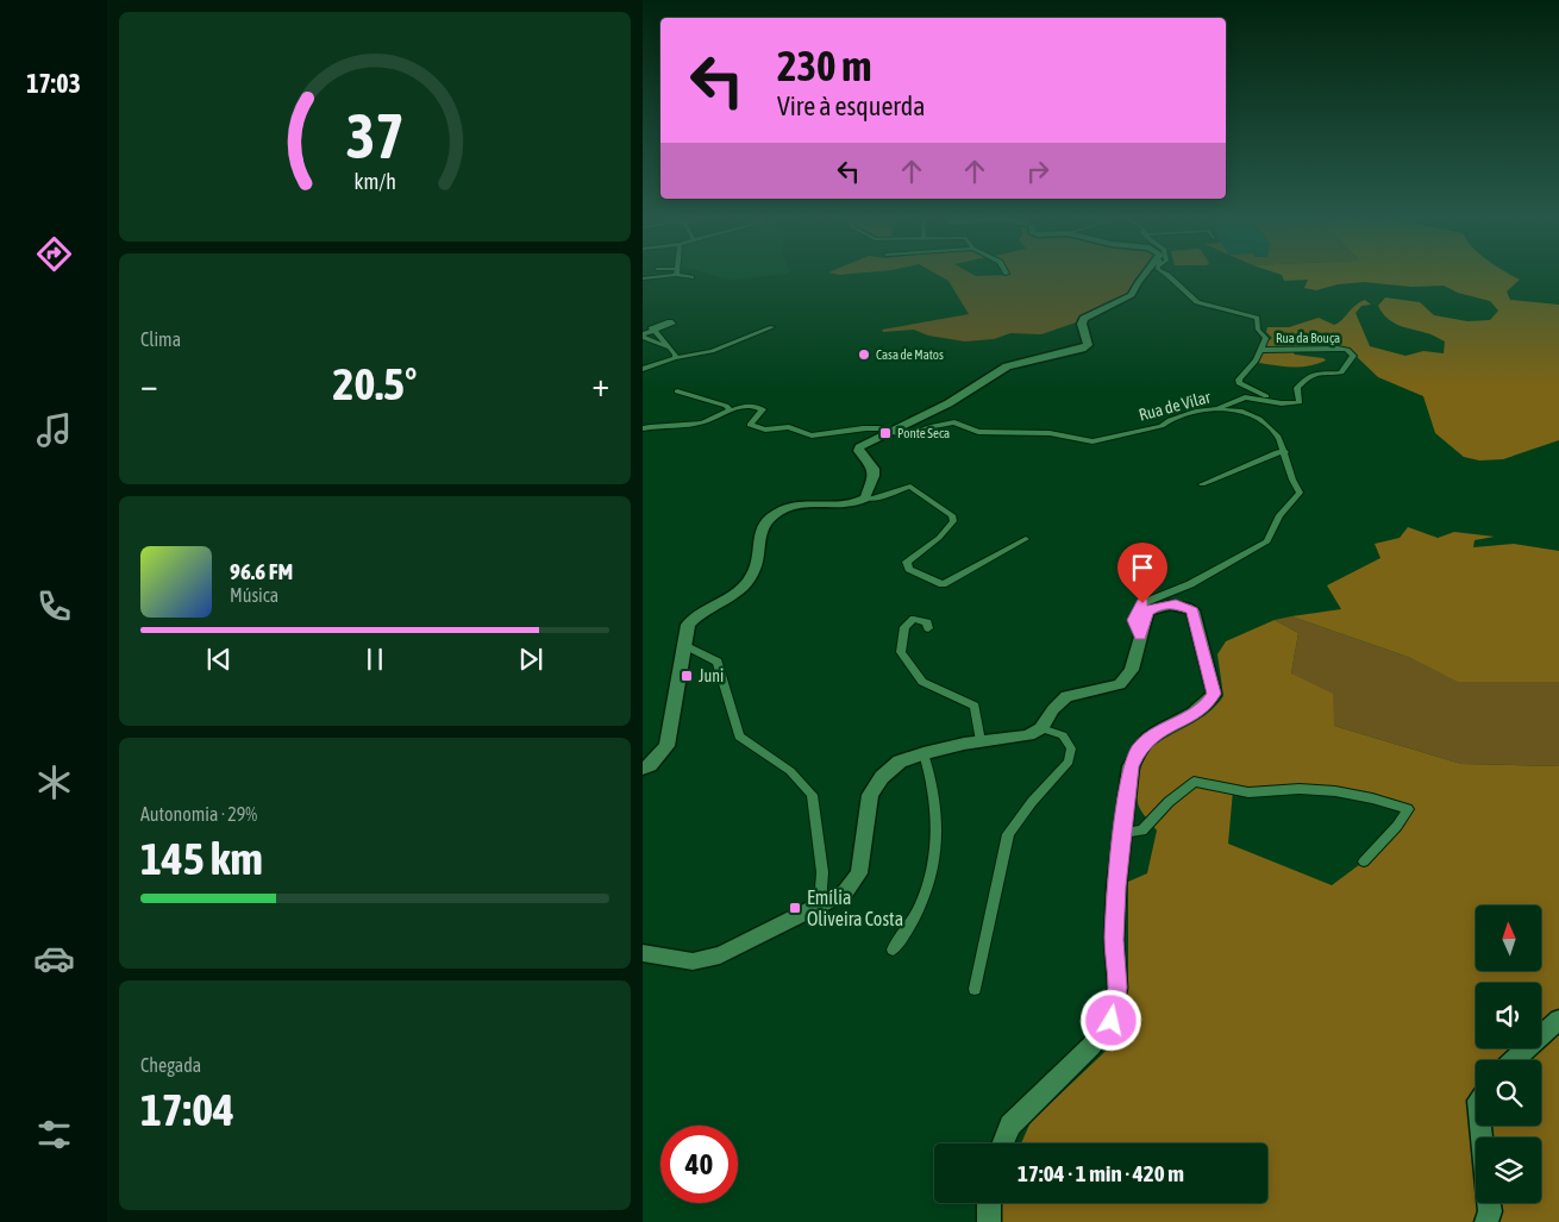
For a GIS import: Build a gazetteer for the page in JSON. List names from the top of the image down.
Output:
{
  "streets": {
    "street": ["Rua da Bouça", "Rua de Vilar"]
  },
  "places": {
    "other": ["Casa de Matos"],
    "transit": ["Ponte Seca", "Juni", "Emília Oliveira Costa"]
  },
  "north": "top",
  "page": {
    "tabs": "17:03",
    "turn": ["230 m", "Vire à esquerda"],
    "tile": [
      "Clima",
      ["Autonomia · 29%", "145 km"],
      ["Chegada", "17:04"]
    ],
    "heat": ["−", "20.5°", "+"],
    "song": ["96.6 FM", "Música"],
    "limit": "40",
    "trip": "17:04 · 1 min · 420 m",
    "gauge": ["37", "km/h"]
  }
}
